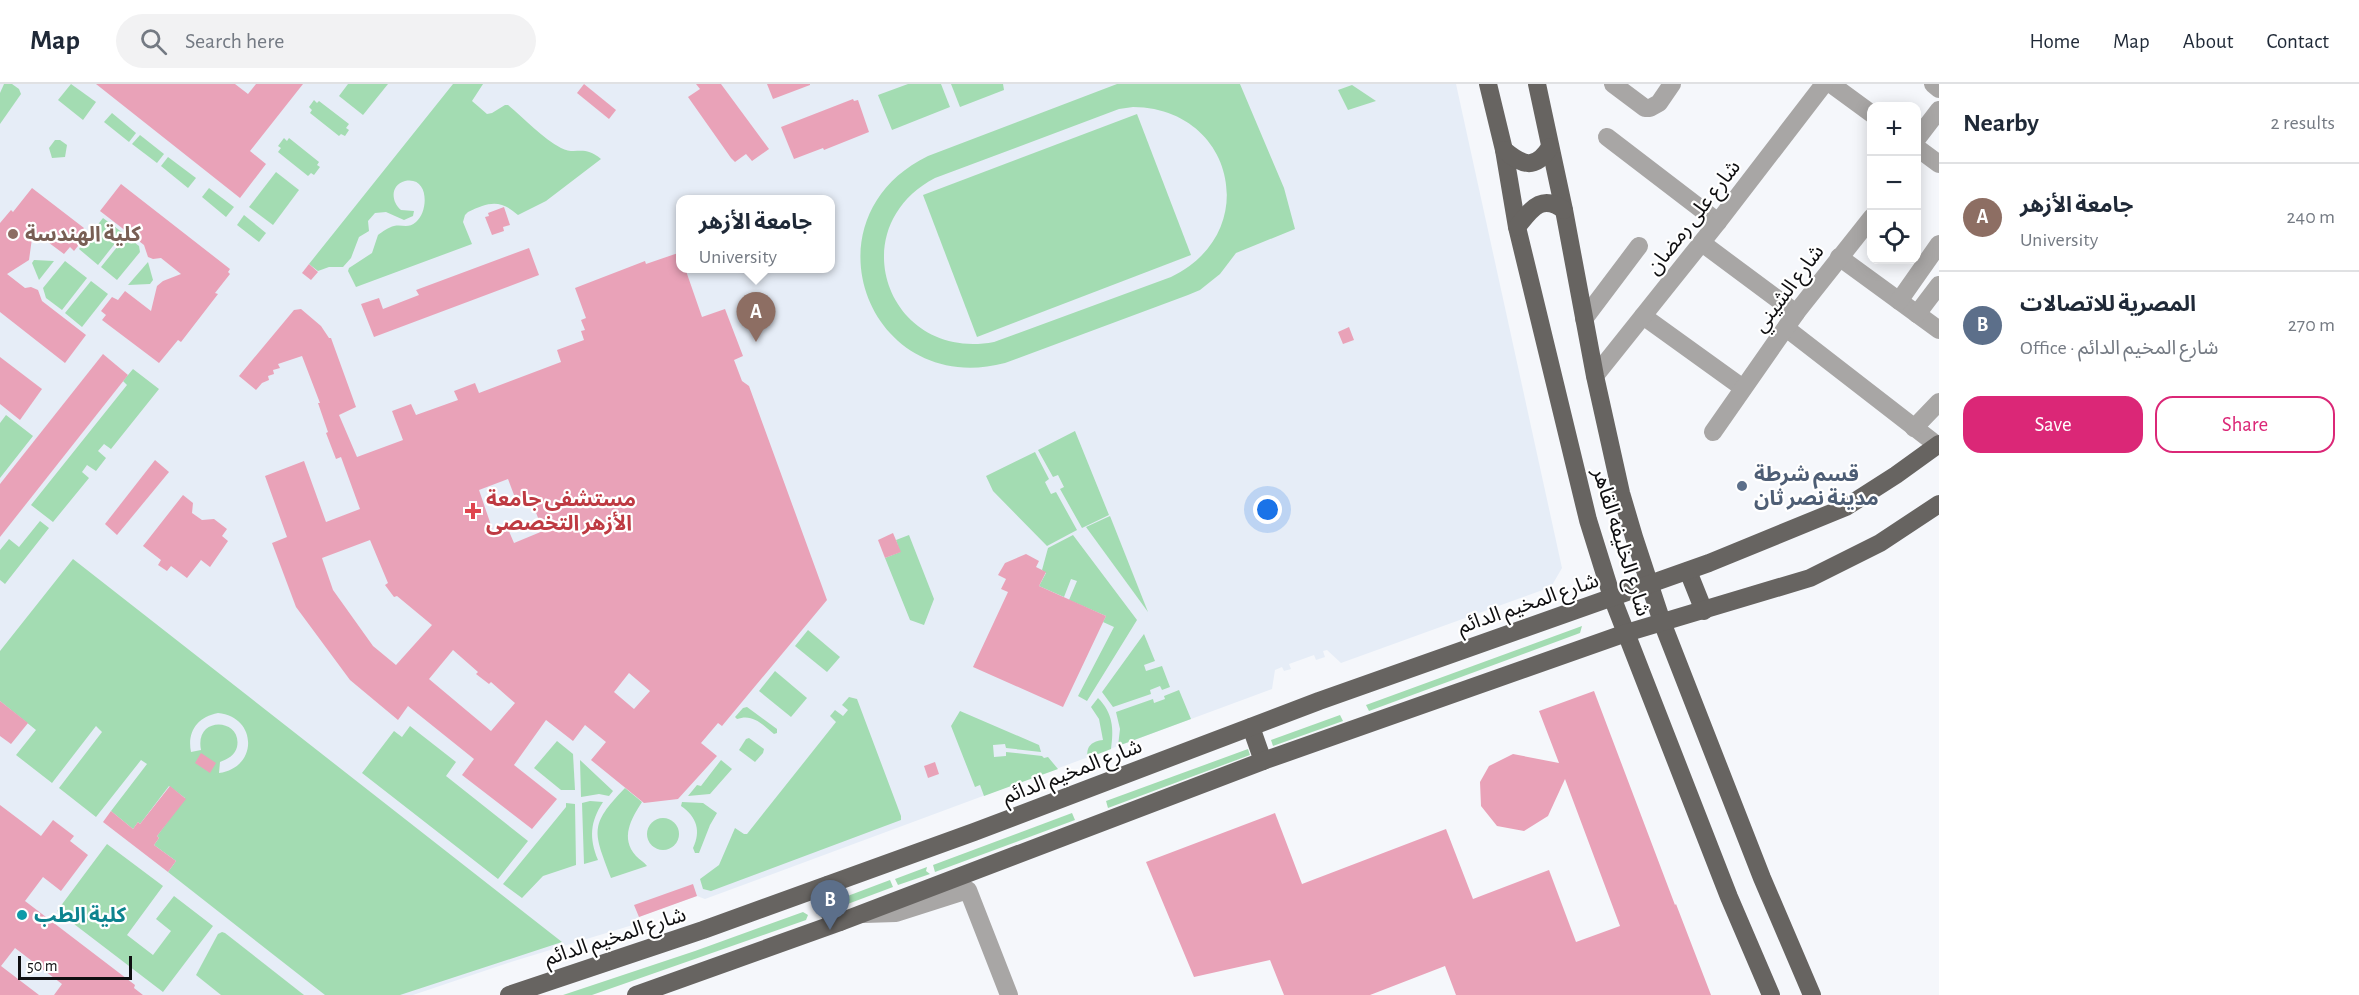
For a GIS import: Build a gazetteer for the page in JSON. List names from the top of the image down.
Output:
{
  "streets": {
    "main road": ["شارع الخليفه القاهر", "شارع المخيم الدائم"],
    "street": ["شارع على رمضان", "شارع الشيني"]
  },
  "crossings": [
    ["شارع على رمضان", "شارع الخليفه القاهر"],
    ["شارع الخليفه القاهر", "شارع المخيم الدائم"]
  ],
  "places": {
    "other": ["كلية الهندسة", "قسم شرطة مدينة نصر ثان", "كلية الطب"],
    "health": ["مستشفى جامعة الأزهر التخصصى"]
  },
  "scale_bar": "50 m",
  "page": {
    "header": "Map",
    "search": "Search here",
    "nav": [
      "Home",
      "Map",
      "About",
      "Contact"
    ],
    "heading": ["Nearby", "2 results"],
    "map_buttons": ["+", "−"],
    "list": [
      {
        "mark": "A",
        "name": "جامعة الأزهر",
        "note": "University",
        "value": "240 m"
      },
      {
        "mark": "B",
        "name": "المصرية للاتصالات",
        "note": "Office · شارع المخيم الدائم",
        "value": "270 m"
      }
    ],
    "popup": ["جامعة الأزهر", "University"],
    "pins": ["A", "B"],
    "buttons": ["Save", "Share"],
    "scale": "50 m"
  }
}
